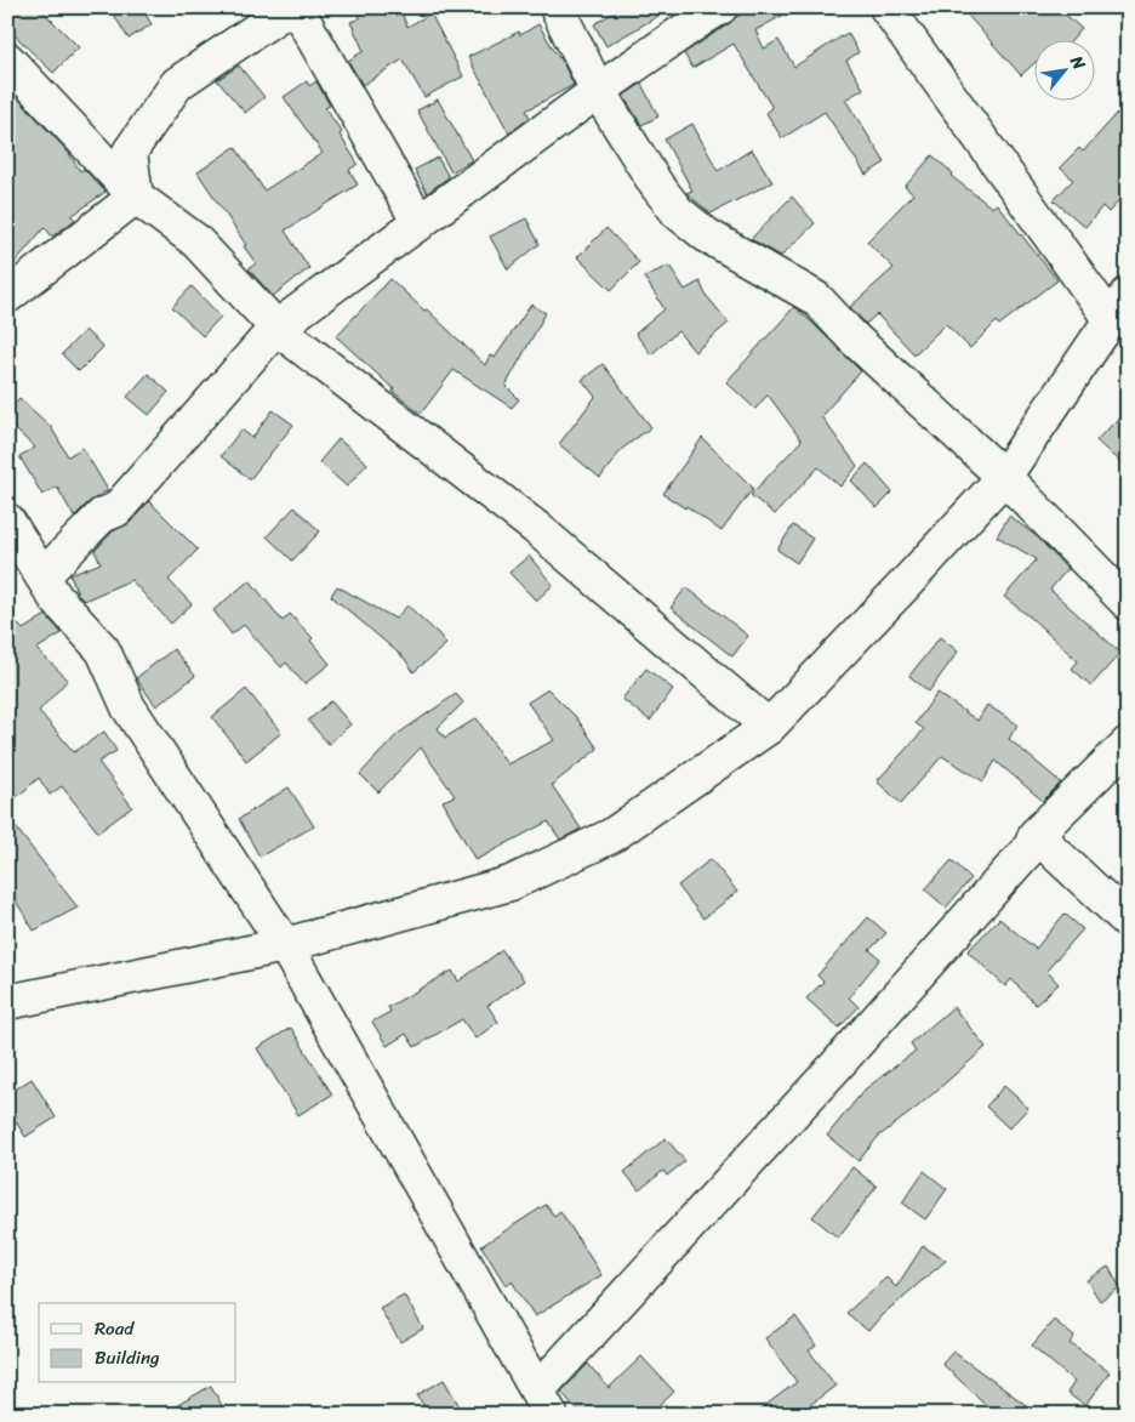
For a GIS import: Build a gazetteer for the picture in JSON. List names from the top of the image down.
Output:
{
  "legend": ["Road", "Building"],
  "north": "top right"
}
